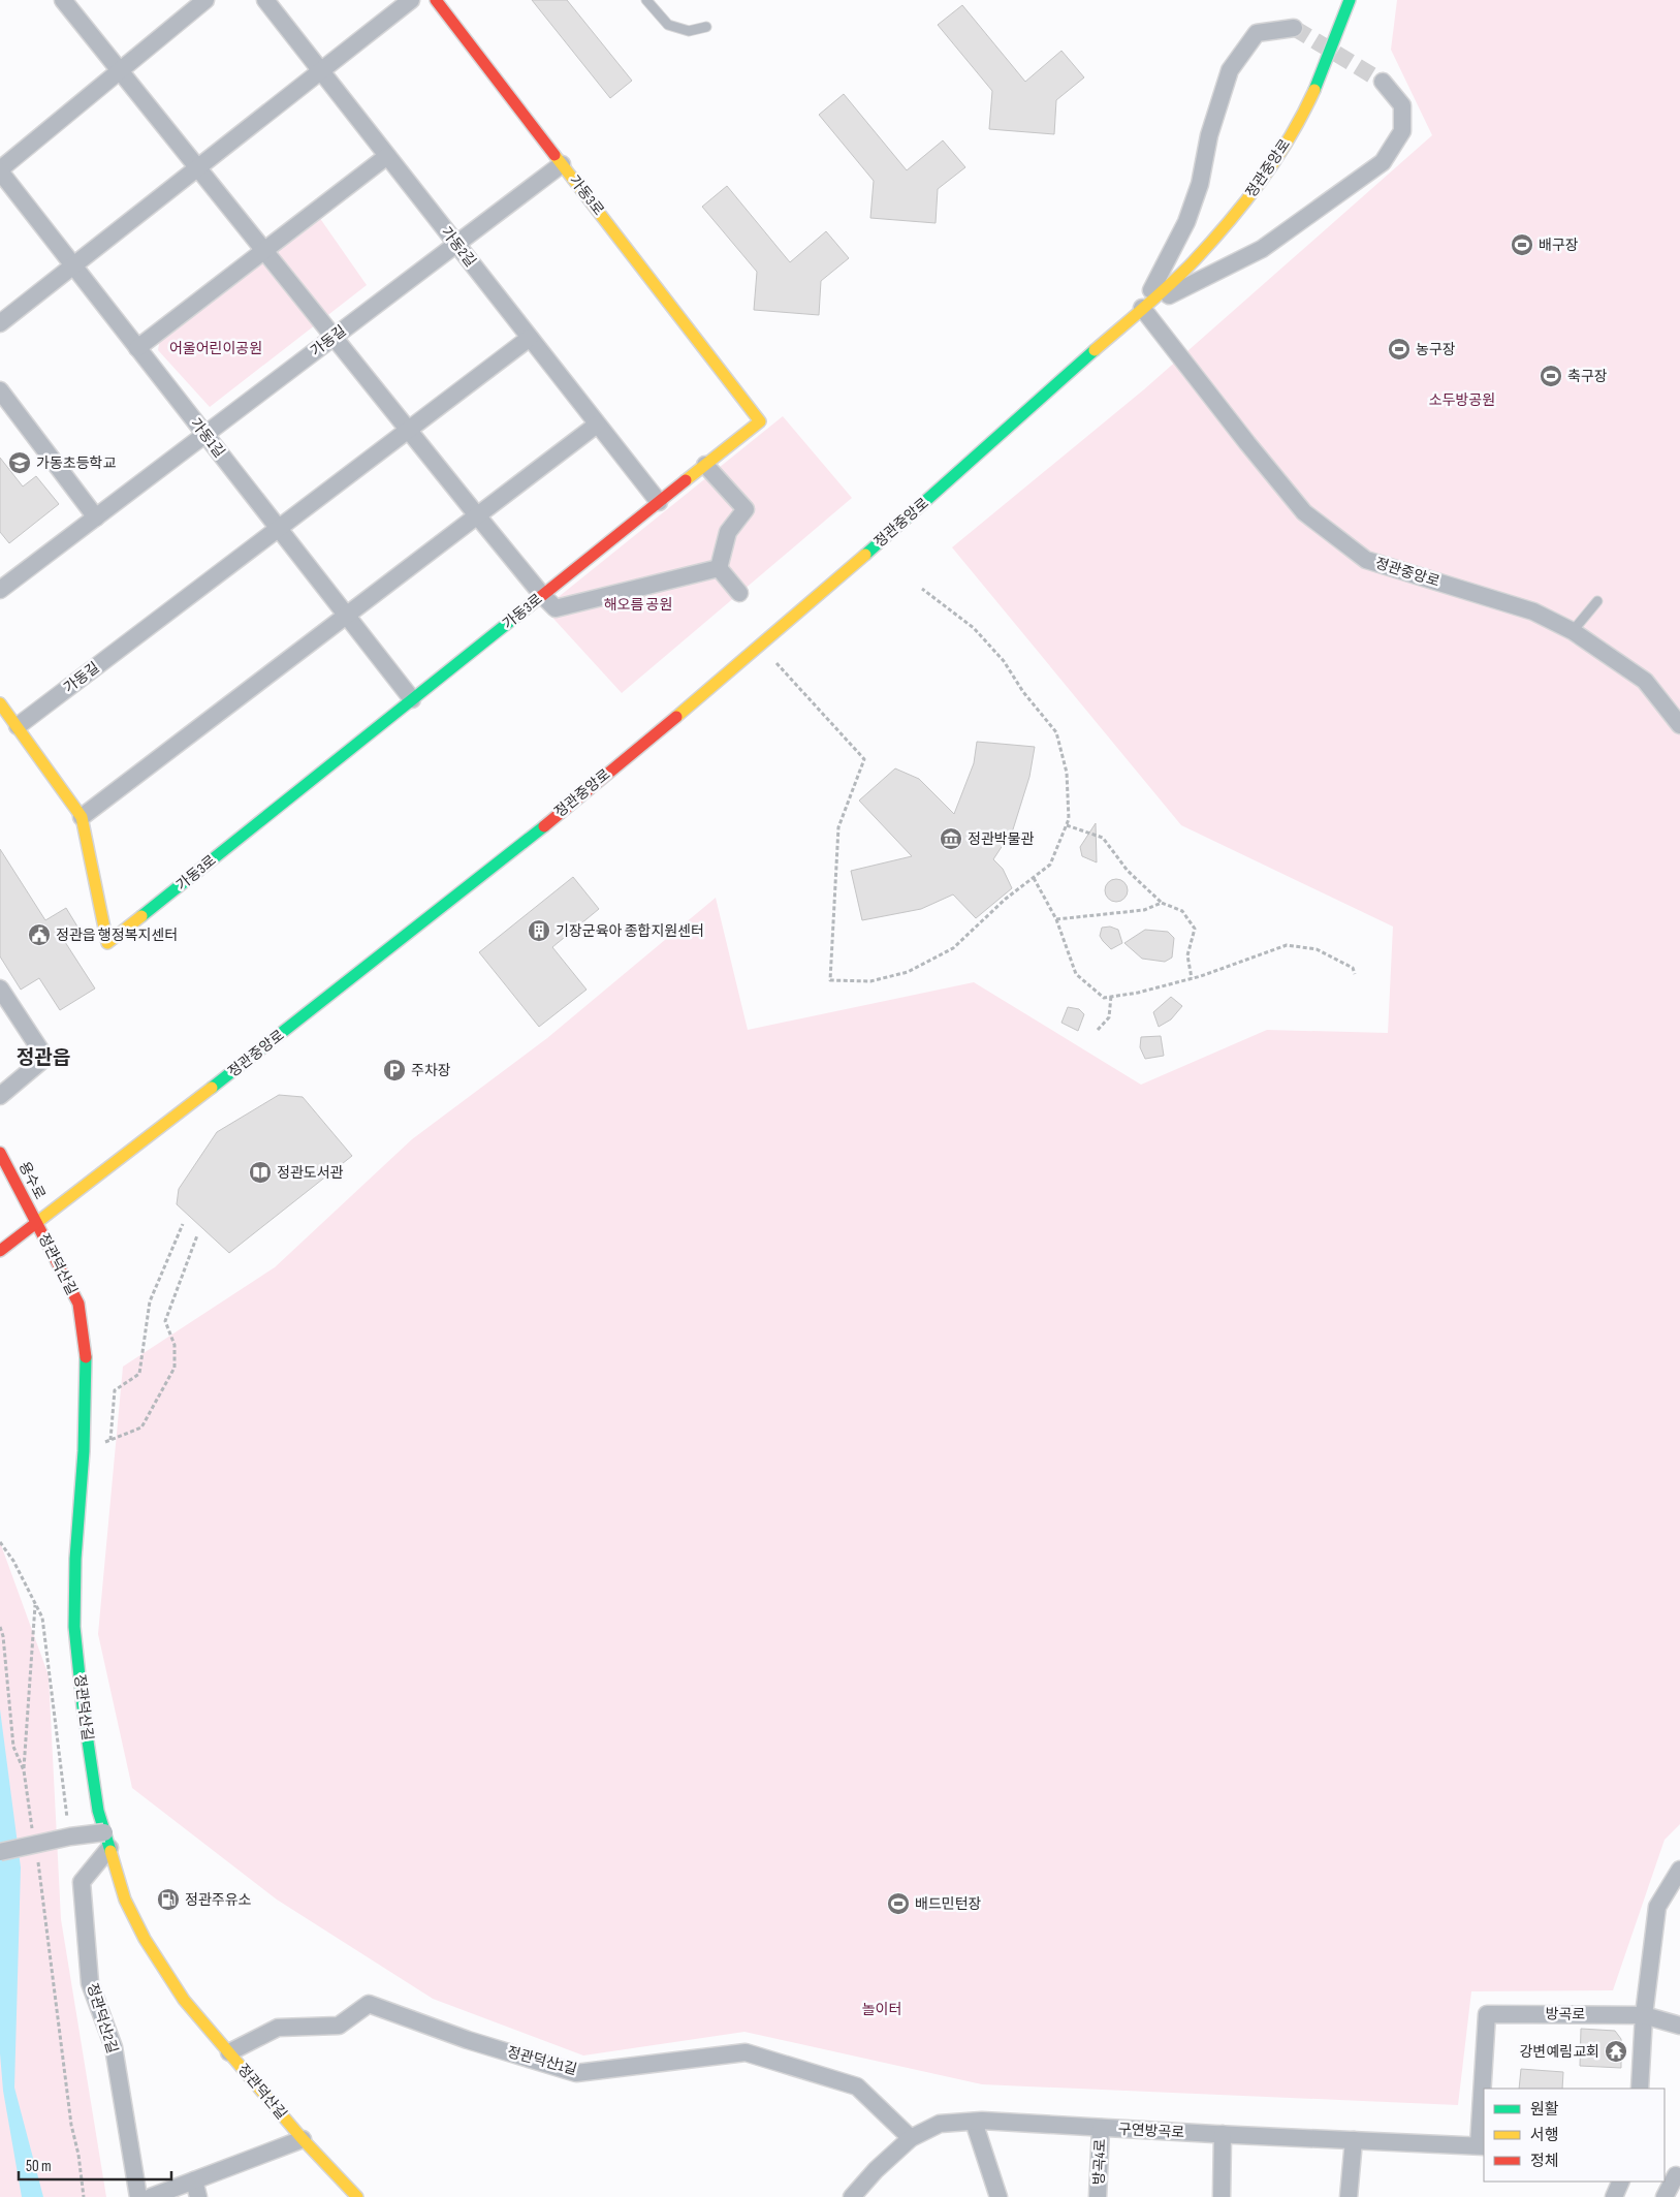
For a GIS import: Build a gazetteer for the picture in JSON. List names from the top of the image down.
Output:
{
  "streets": {
    "main road": [
      "정관중앙로",
      "가동3로",
      "용수로",
      "정관덕산길"
    ],
    "street": [
      "가동2길",
      "가동길",
      "가동1길",
      "방곡로",
      "정관덕산2길",
      "정관덕산1길",
      "구연방곡로",
      "방곡4로"
    ]
  },
  "crossings": [
    ["정관중앙로", "용수로"],
    ["정관중앙로", "정관덕산길"],
    ["가동3로", "가동2길"],
    ["가동3로", "가동길"],
    ["가동3로", "가동1길"],
    ["가동2길", "가동길"],
    ["가동길", "가동1길"],
    ["용수로", "정관덕산길"],
    ["정관덕산길", "정관덕산2길"],
    ["정관덕산길", "정관덕산1길"],
    ["방곡로", "구연방곡로"],
    ["정관덕산1길", "구연방곡로"],
    ["구연방곡로", "방곡4로"]
  ],
  "districts": ["정관읍"],
  "parks": [
    "어울어린이공원",
    "소두방공원",
    "해오름 공원",
    "놀이터"
  ],
  "places": {
    "sports": [
      "배구장",
      "농구장",
      "축구장",
      "배드민턴장"
    ],
    "school or university": ["가동초등학교"],
    "museum": ["정관박물관"],
    "building": ["기장군육아 종합지원센터"],
    "public building": ["정관읍 행정복지센터"],
    "parking": ["주차장"],
    "library": ["정관도서관"],
    "fuel station": ["정관주유소"],
    "temple": ["강변예림교회"]
  },
  "legend": ["원활", "서행", "정체"],
  "scale_bar": "50 m"
}
